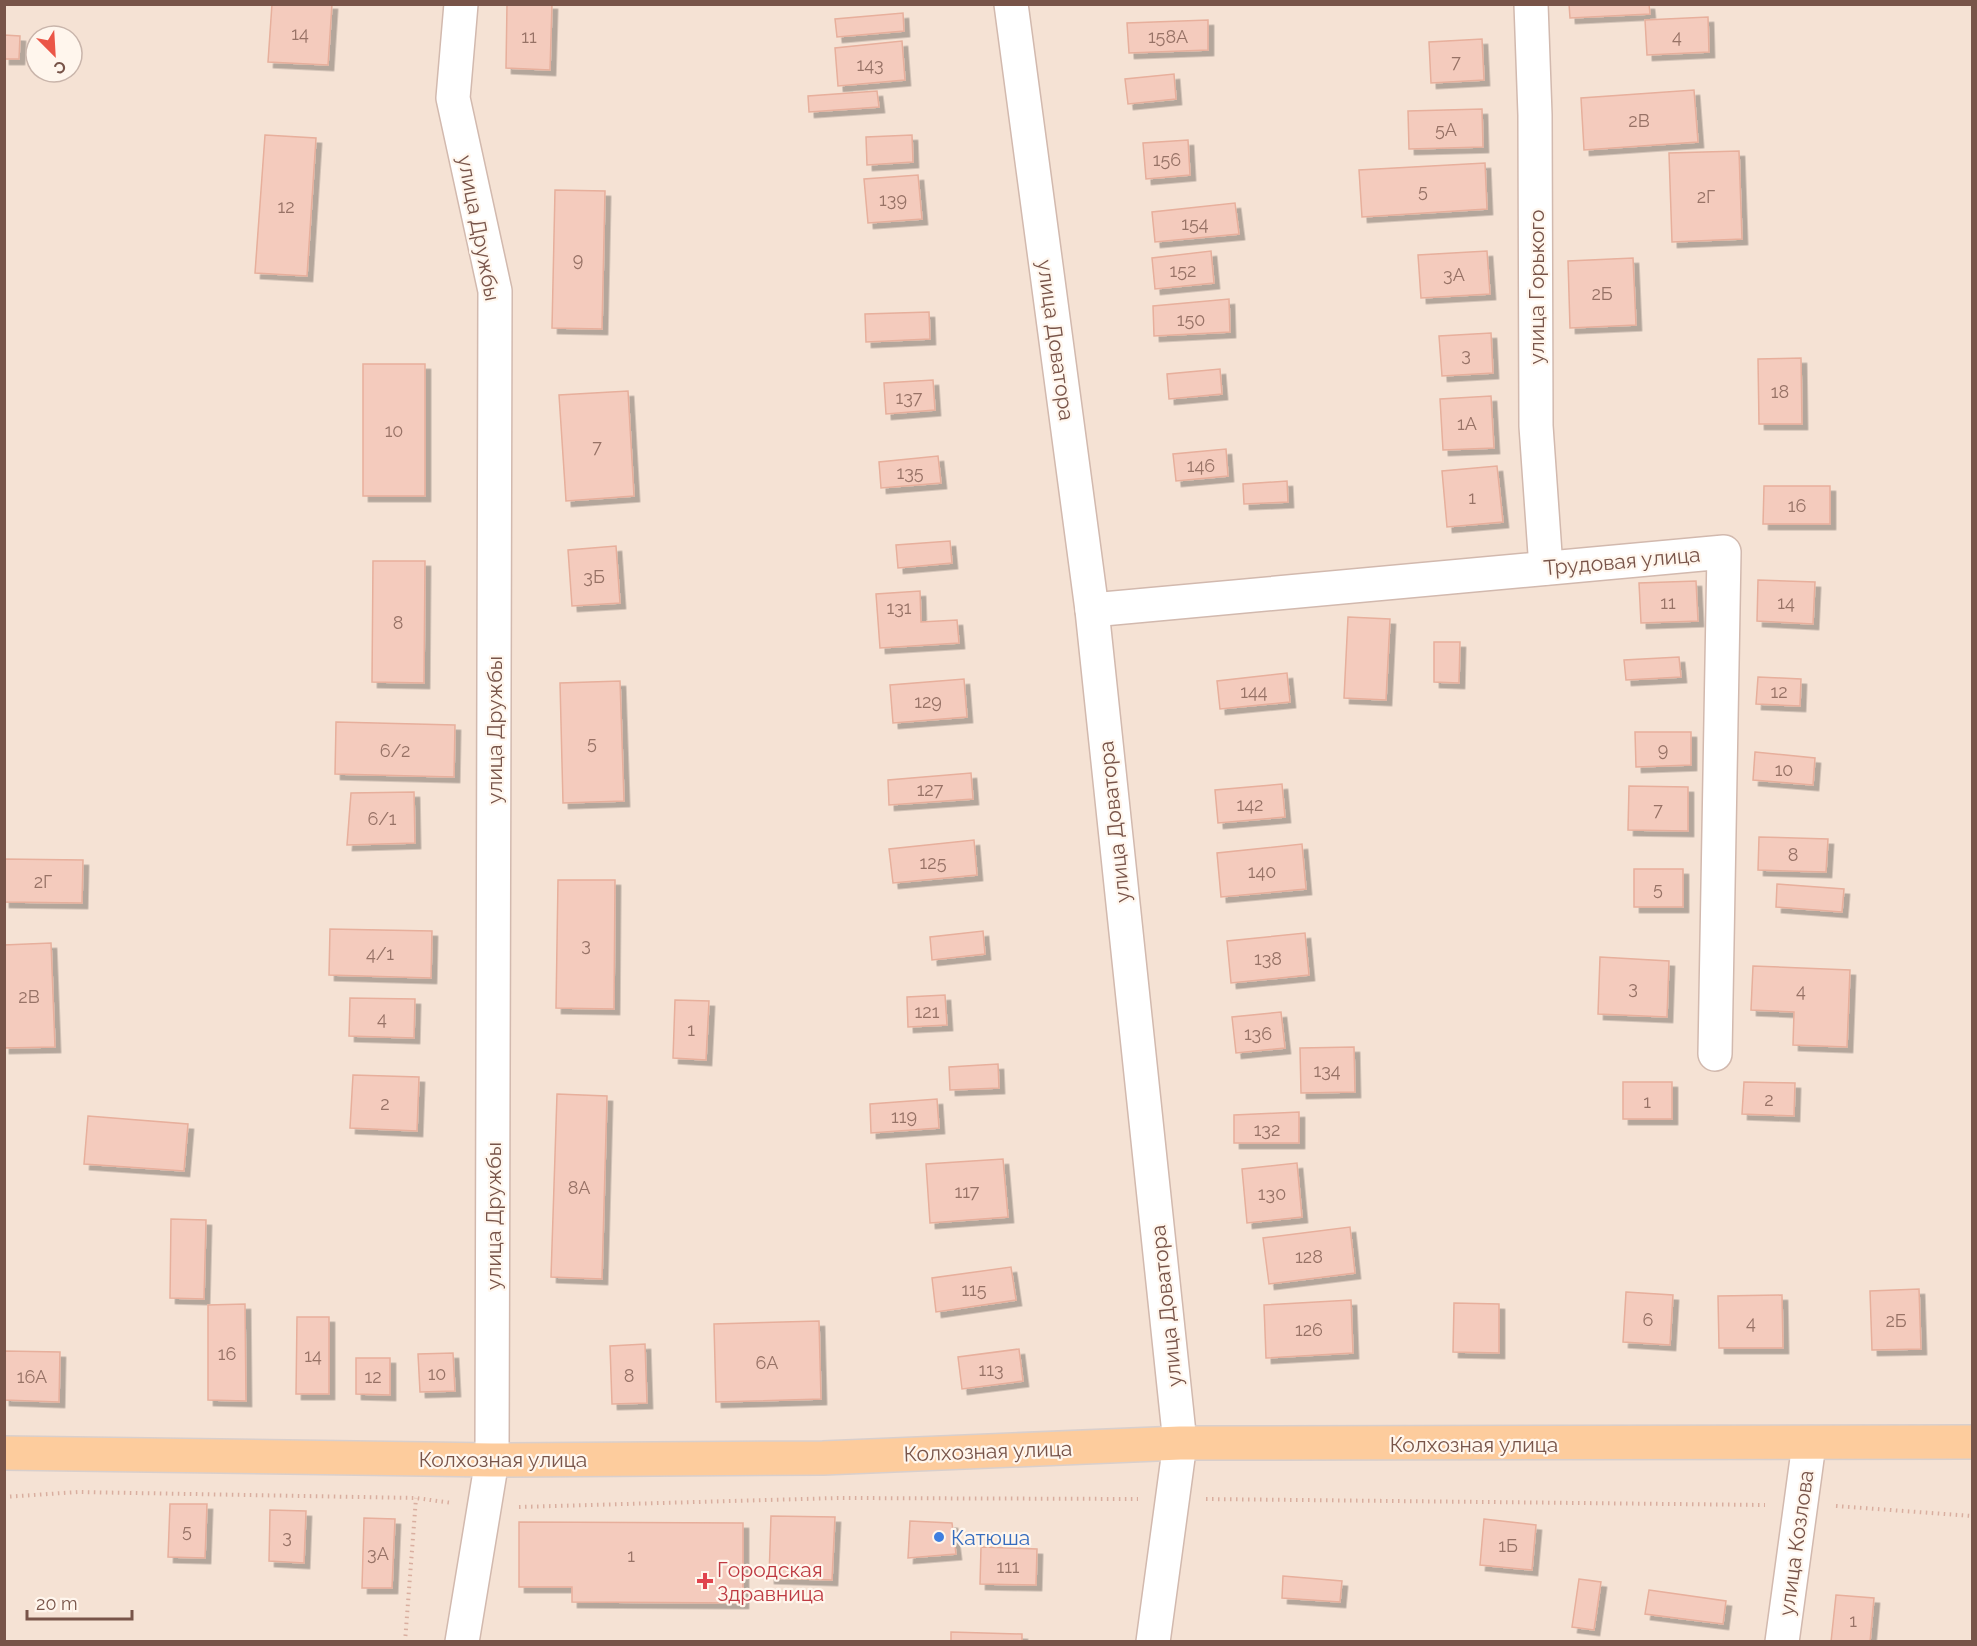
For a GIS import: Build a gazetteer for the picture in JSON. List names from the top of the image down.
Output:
{
  "streets": {
    "main road": ["Колхозная улица"],
    "street": [
      "улица Дружбы",
      "улица Горького",
      "улица Доватора",
      "Трудовая улица",
      "улица Козлова"
    ]
  },
  "crossings": [
    ["улица Дружбы", "Колхозная улица"],
    ["улица Горького", "Трудовая улица"],
    ["улица Доватора", "Трудовая улица"],
    ["улица Доватора", "Колхозная улица"],
    ["Колхозная улица", "улица Козлова"]
  ],
  "places": {
    "other": ["Катюша"],
    "health": ["Городская Здравница"]
  },
  "house_numbers": [
    "14",
    "11",
    "158А",
    "4",
    "7",
    "143",
    "2В",
    "5А",
    "156",
    "5",
    "2Г",
    "139",
    "12",
    "154",
    "9",
    "152",
    "3А",
    "2Б",
    "150",
    "3",
    "18",
    "137",
    "1А",
    "10",
    "7",
    "146",
    "135",
    "1",
    "16",
    "3Б",
    "11",
    "14",
    "131",
    "8",
    "144",
    "12",
    "129",
    "5",
    "9",
    "6/2",
    "10",
    "127",
    "142",
    "7",
    "6/1",
    "8",
    "125",
    "140",
    "2Г",
    "5",
    "3",
    "4/1",
    "138",
    "3",
    "4",
    "2В",
    "121",
    "4",
    "1",
    "136",
    "134",
    "2",
    "1",
    "2",
    "119",
    "132",
    "8А",
    "117",
    "130",
    "128",
    "115",
    "6",
    "2Б",
    "4",
    "126",
    "16",
    "14",
    "6А",
    "113",
    "10",
    "8",
    "16А",
    "12",
    "5",
    "3",
    "1Б",
    "3А",
    "1",
    "111",
    "1"
  ],
  "scale_bar": "20 m",
  "north": "bottom right"
}
